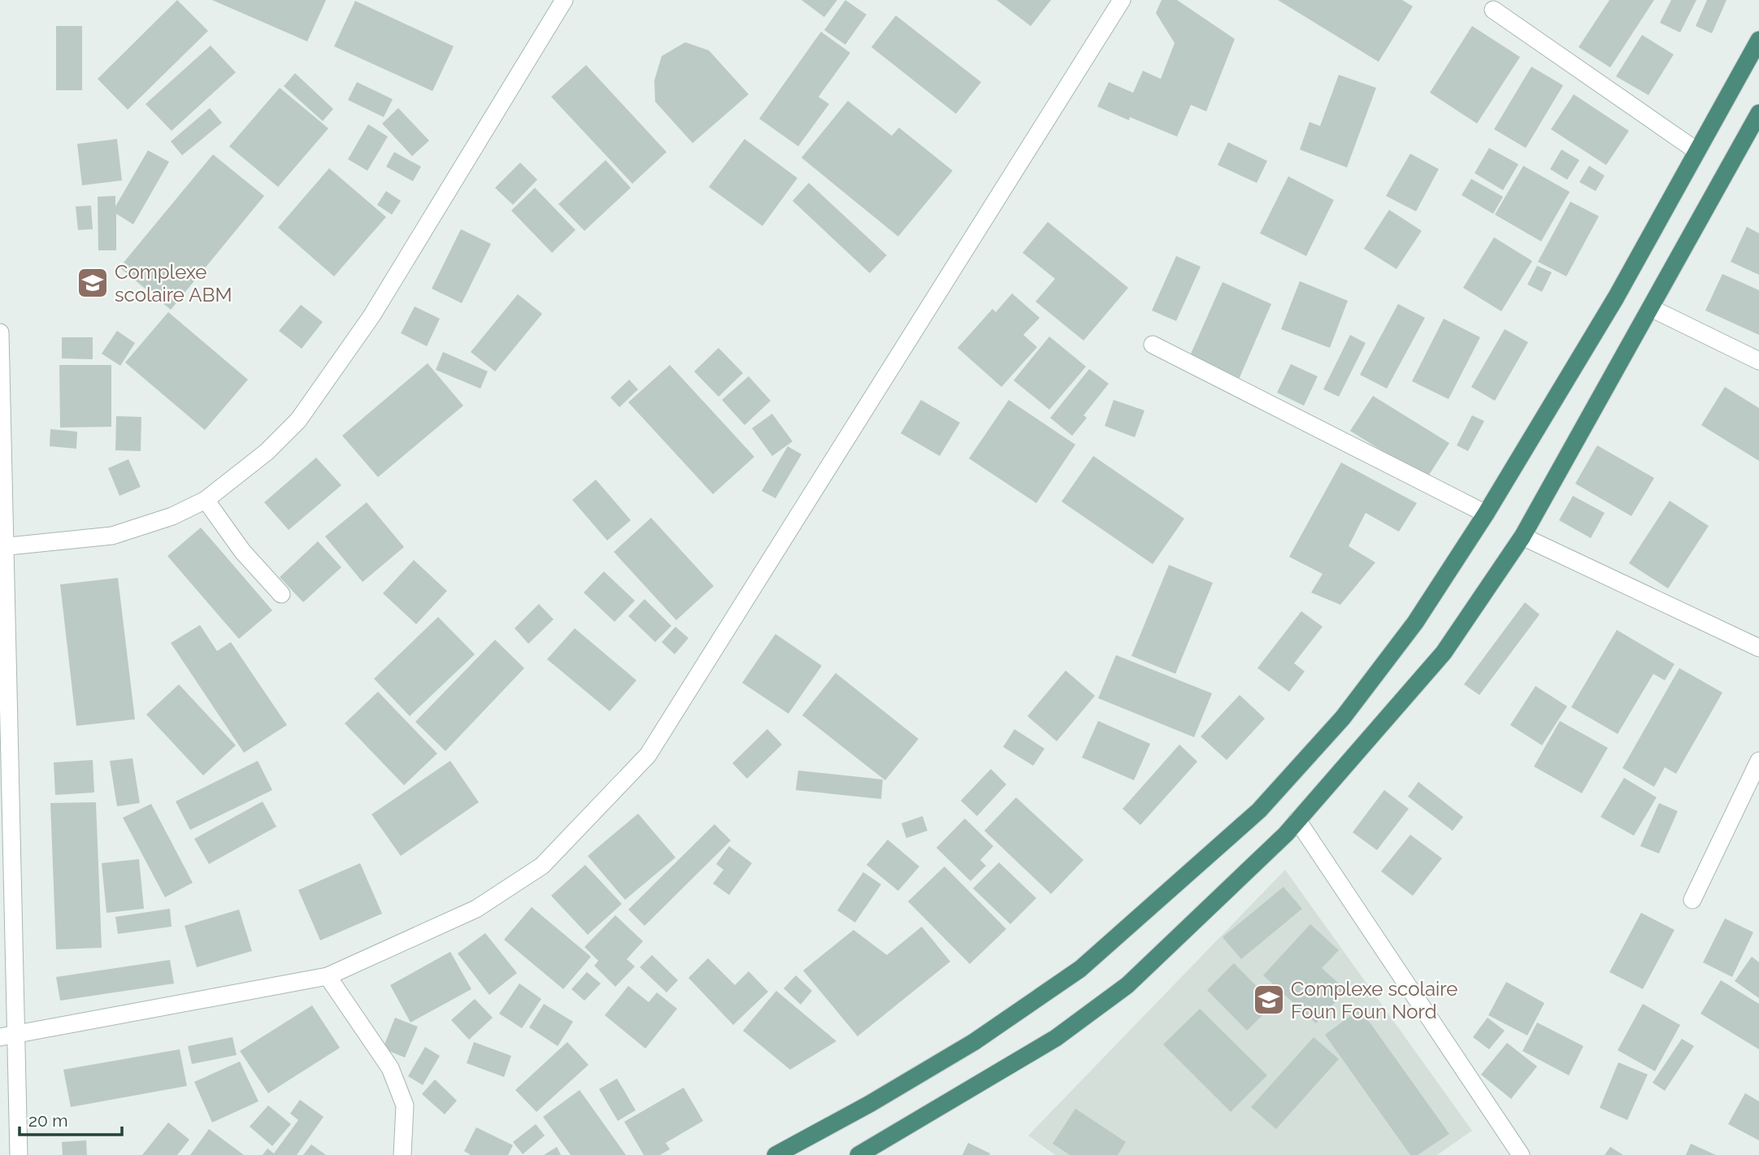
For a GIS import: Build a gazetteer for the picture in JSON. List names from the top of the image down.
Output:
{
  "places": {
    "school or university": ["Complexe scolaire ABM", "Complexe scolaire Foun Foun Nord"]
  },
  "scale_bar": "20 m"
}
